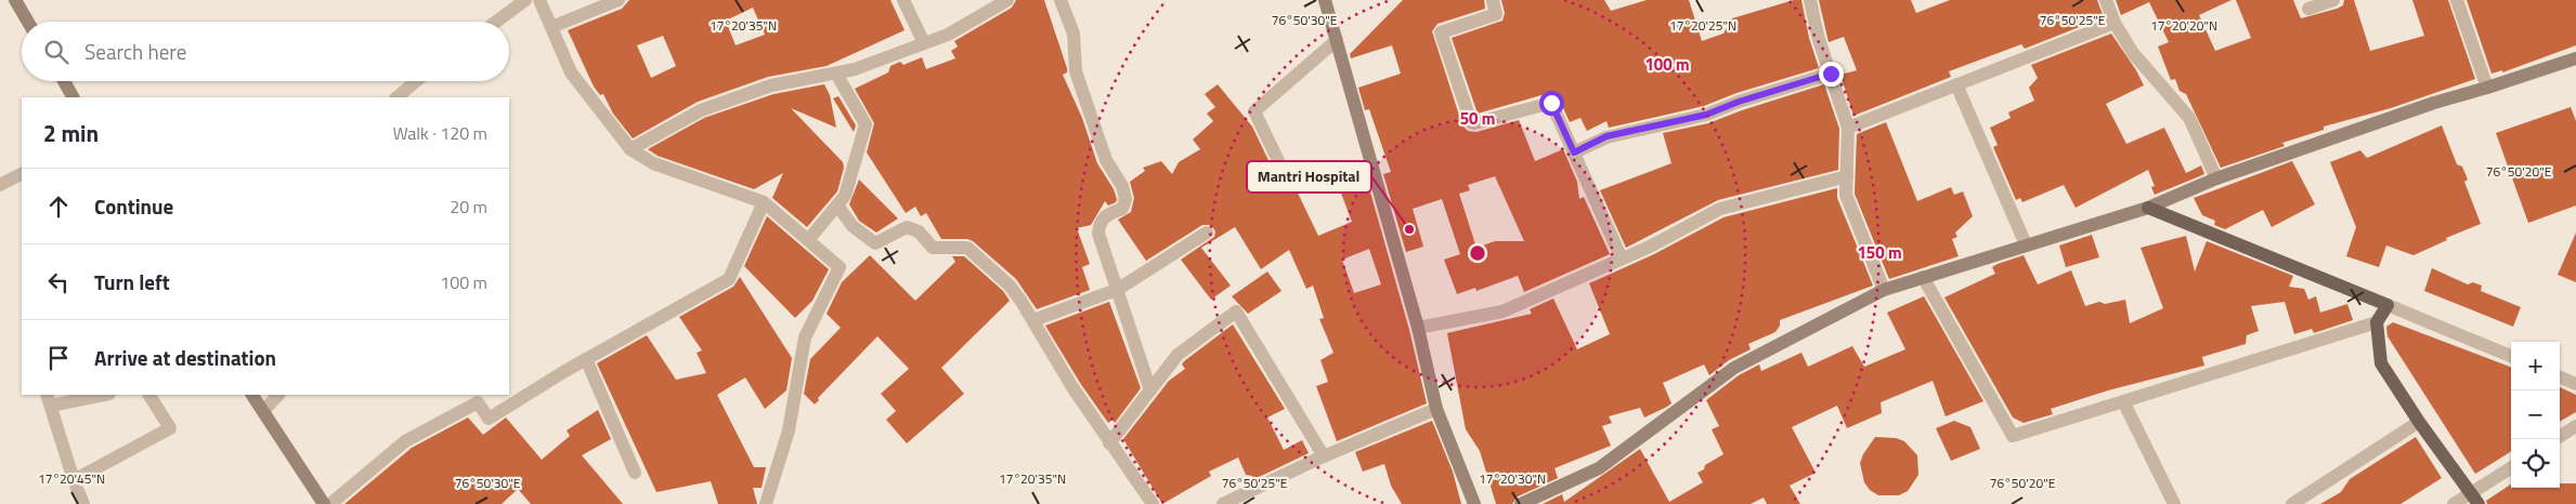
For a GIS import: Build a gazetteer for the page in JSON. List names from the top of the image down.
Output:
{
  "places": ["Mantri Hospital"],
  "page": {
    "search": "Search here",
    "heading": ["2 min", "Walk · 120 m"],
    "list": [
      ["Continue", "20 m"],
      ["Turn left", "100 m"],
      "Arrive at destination"
    ],
    "map_buttons": ["+", "−"]
  },
  "coordinates": [
    "76°50'30\"E",
    "76°50'25\"E",
    "17°20'35\"N",
    "17°20'25\"N",
    "17°20'20\"N",
    "76°50'20\"E",
    "17°20'45\"N",
    "17°20'30\"N"
  ],
  "rings": ["100 m", "50 m", "150 m"]
}
